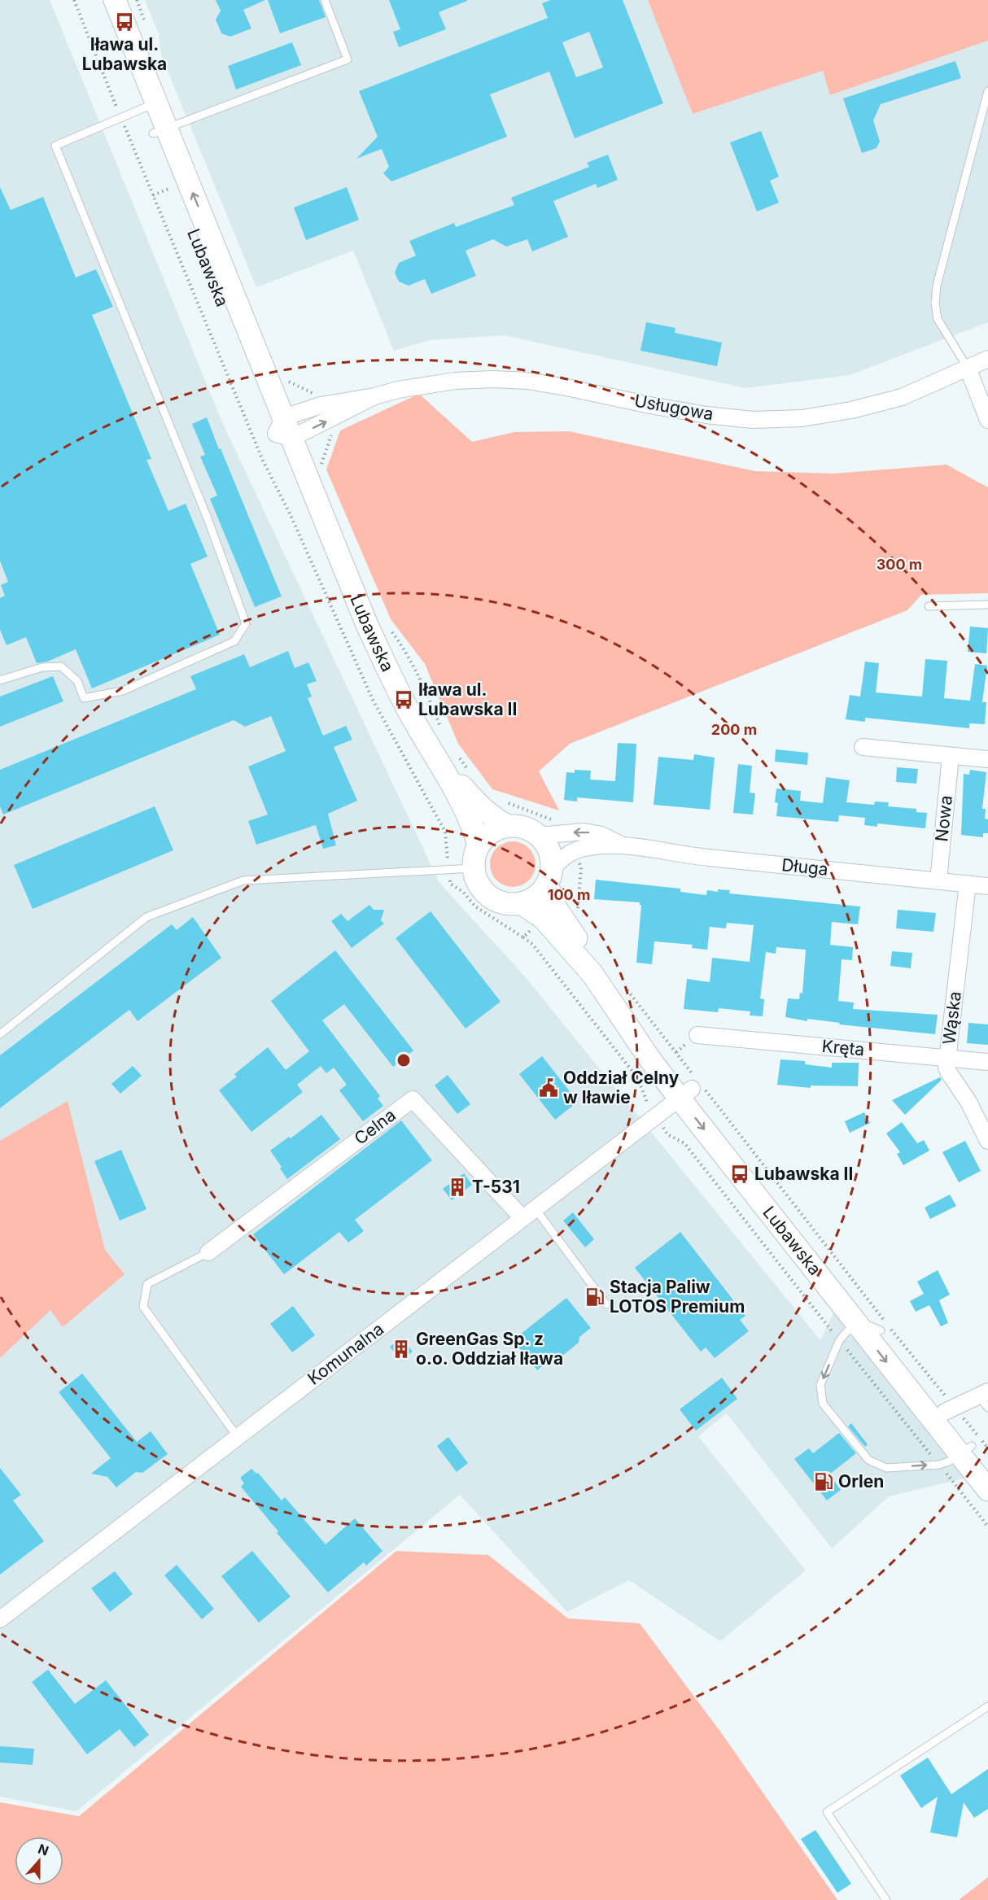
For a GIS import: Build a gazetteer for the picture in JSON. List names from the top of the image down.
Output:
{
  "streets": {
    "main road": ["Lubawska"],
    "street": [
      "Usługowa",
      "Nowa",
      "Długa",
      "Wąska",
      "Kręta",
      "Celna",
      "Komunalna"
    ]
  },
  "crossings": [
    ["Lubawska", "Usługowa"],
    ["Lubawska", "Długa"],
    ["Lubawska", "Komunalna"],
    ["Nowa", "Długa"],
    ["Długa", "Wąska"],
    ["Wąska", "Kręta"],
    ["Celna", "Komunalna"]
  ],
  "places": {
    "bus stop": ["Iława ul. Lubawska", "Iława ul. Lubawska II", "Lubawska II"],
    "public building": ["Oddział Celny w Iławie"],
    "building": ["T-531", "GreenGas Sp. z o.o. Oddział Iława"],
    "fuel station": ["Stacja Paliw LOTOS Premium", "Orlen"]
  },
  "north": "top",
  "rings": ["300 m", "200 m", "100 m"]
}
